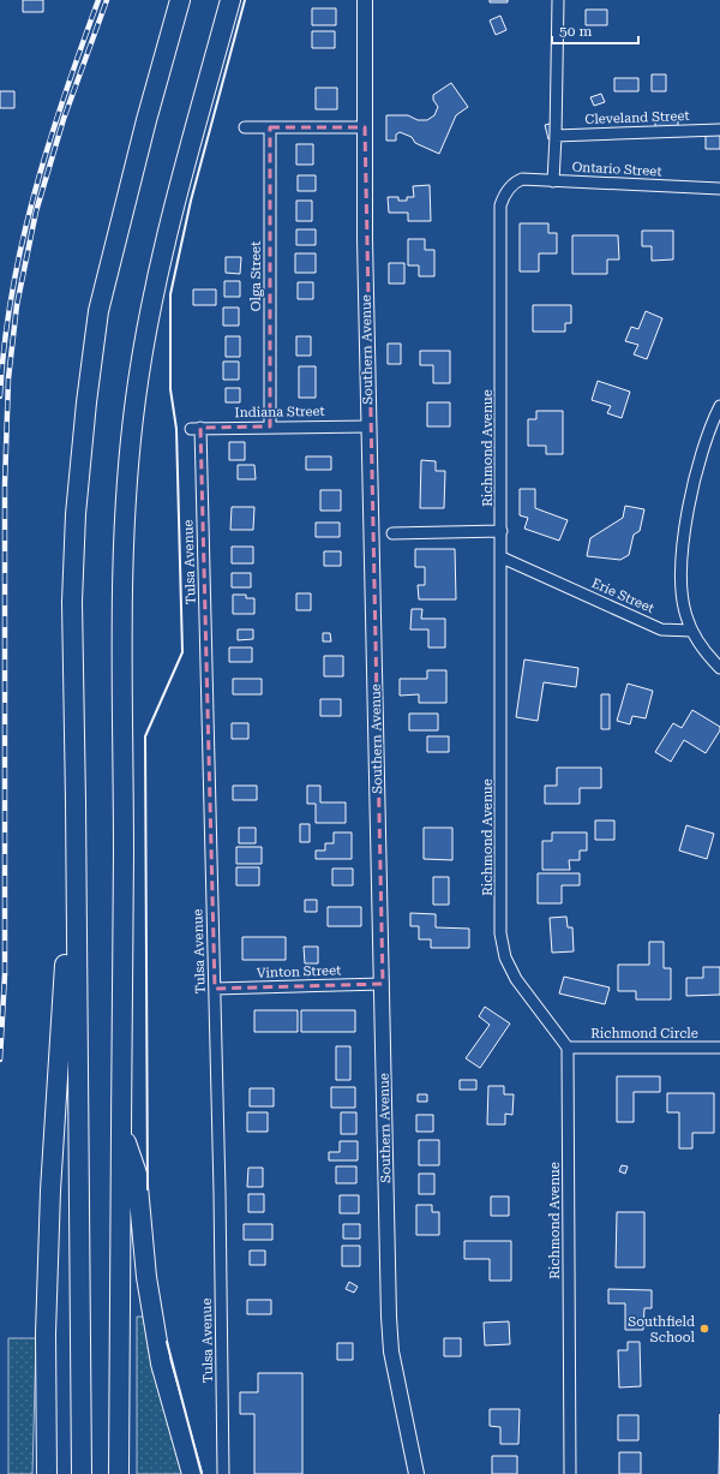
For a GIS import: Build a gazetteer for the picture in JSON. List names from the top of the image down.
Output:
{
  "streets": {
    "street": [
      "Cleveland Street",
      "Ontario Street",
      "Olga Street",
      "Southern Avenue",
      "Indiana Street",
      "Richmond Avenue",
      "Tulsa Avenue",
      "Erie Street",
      "Vinton Street",
      "Richmond Circle"
    ]
  },
  "crossings": [
    ["Ontario Street", "Richmond Avenue"],
    ["Olga Street", "Indiana Street"],
    ["Southern Avenue", "Indiana Street"],
    ["Southern Avenue", "Vinton Street"],
    ["Indiana Street", "Tulsa Avenue"],
    ["Richmond Avenue", "Erie Street"],
    ["Richmond Avenue", "Richmond Circle"],
    ["Tulsa Avenue", "Vinton Street"]
  ],
  "places": ["Southfield School"],
  "scale_bar": "50 m"
}
